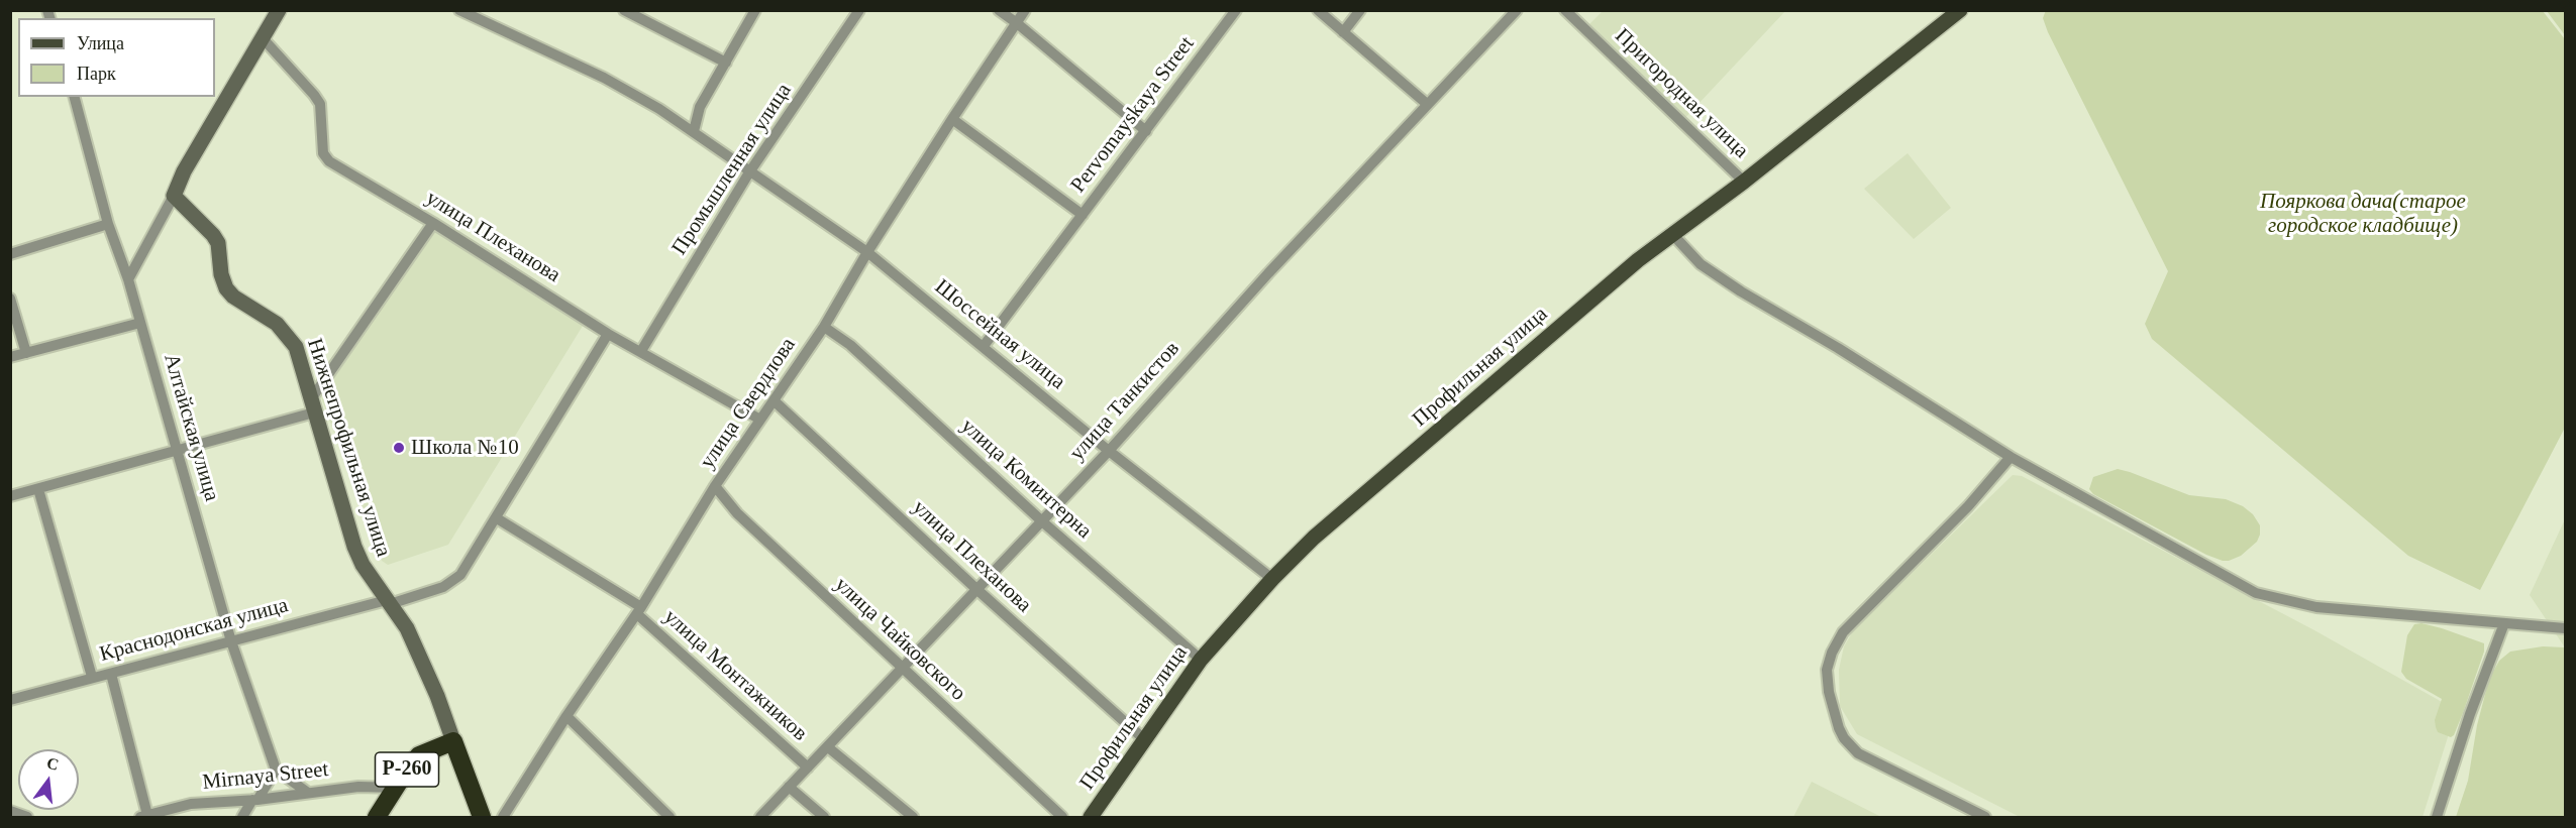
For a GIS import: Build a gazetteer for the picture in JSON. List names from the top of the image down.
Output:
{
  "streets": {
    "highway": ["Р-260"],
    "main road": ["Профильная улица"],
    "street": [
      "Пригородная улица",
      "Pervomayskaya Street",
      "Промышленная улица",
      "улица Плеханова",
      "Шоссейная улица",
      "улица Танкистов",
      "улица Свердлова",
      "Алтайская улица",
      "Нижнепрофильная улица",
      "улица Коминтерна",
      "Краснодонская улица",
      "улица Чайковского",
      "улица Монтажников",
      "Mirnaya Street"
    ]
  },
  "crossings": [
    ["Пригородная улица", "Профильная улица"],
    ["Pervomayskaya Street", "Шоссейная улица"],
    ["Pervomayskaya Street", "улица Свердлова"],
    ["Промышленная улица", "улица Плеханова"],
    ["Промышленная улица", "Шоссейная улица"],
    ["улица Плеханова", "Профильная улица"],
    ["улица Плеханова", "улица Танкистов"],
    ["улица Плеханова", "улица Свердлова"],
    ["Шоссейная улица", "Профильная улица"],
    ["Шоссейная улица", "улица Танкистов"],
    ["Шоссейная улица", "улица Свердлова"],
    ["Профильная улица", "улица Коминтерна"],
    ["улица Танкистов", "улица Коминтерна"],
    ["улица Танкистов", "улица Чайковского"],
    ["улица Танкистов", "улица Монтажников"],
    ["улица Свердлова", "улица Коминтерна"],
    ["улица Свердлова", "улица Чайковского"],
    ["улица Свердлова", "улица Монтажников"],
    ["Алтайская улица", "Краснодонская улица"],
    ["Нижнепрофильная улица", "Краснодонская улица"],
    ["Нижнепрофильная улица", "Р-260"],
    ["Р-260", "Mirnaya Street"]
  ],
  "parks": ["Пояркова дача(старое городское кладбище)"],
  "places": ["Школа №10"],
  "legend": ["Улица", "Парк"],
  "north": "top"
}
